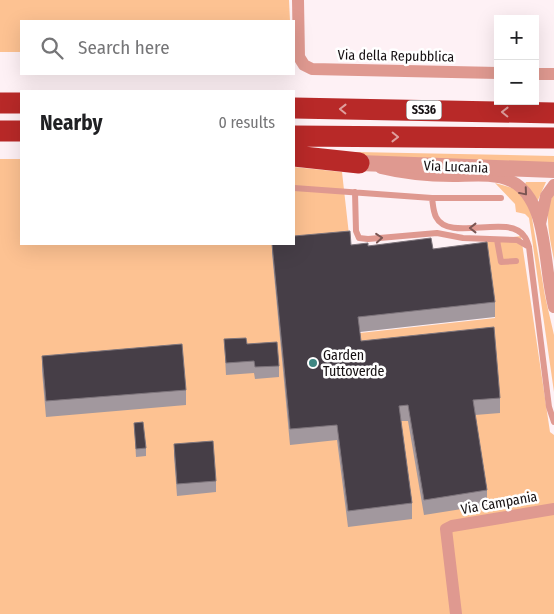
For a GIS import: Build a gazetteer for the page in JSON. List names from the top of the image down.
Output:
{
  "streets": {
    "highway": ["SS36"],
    "street": ["Via della Repubblica", "Via Lucania", "Via Campania"]
  },
  "places": ["Garden Tuttoverde"],
  "page": {
    "map_buttons": ["+", "−"],
    "search": "Search here",
    "heading": ["Nearby", "0 results"]
  }
}
